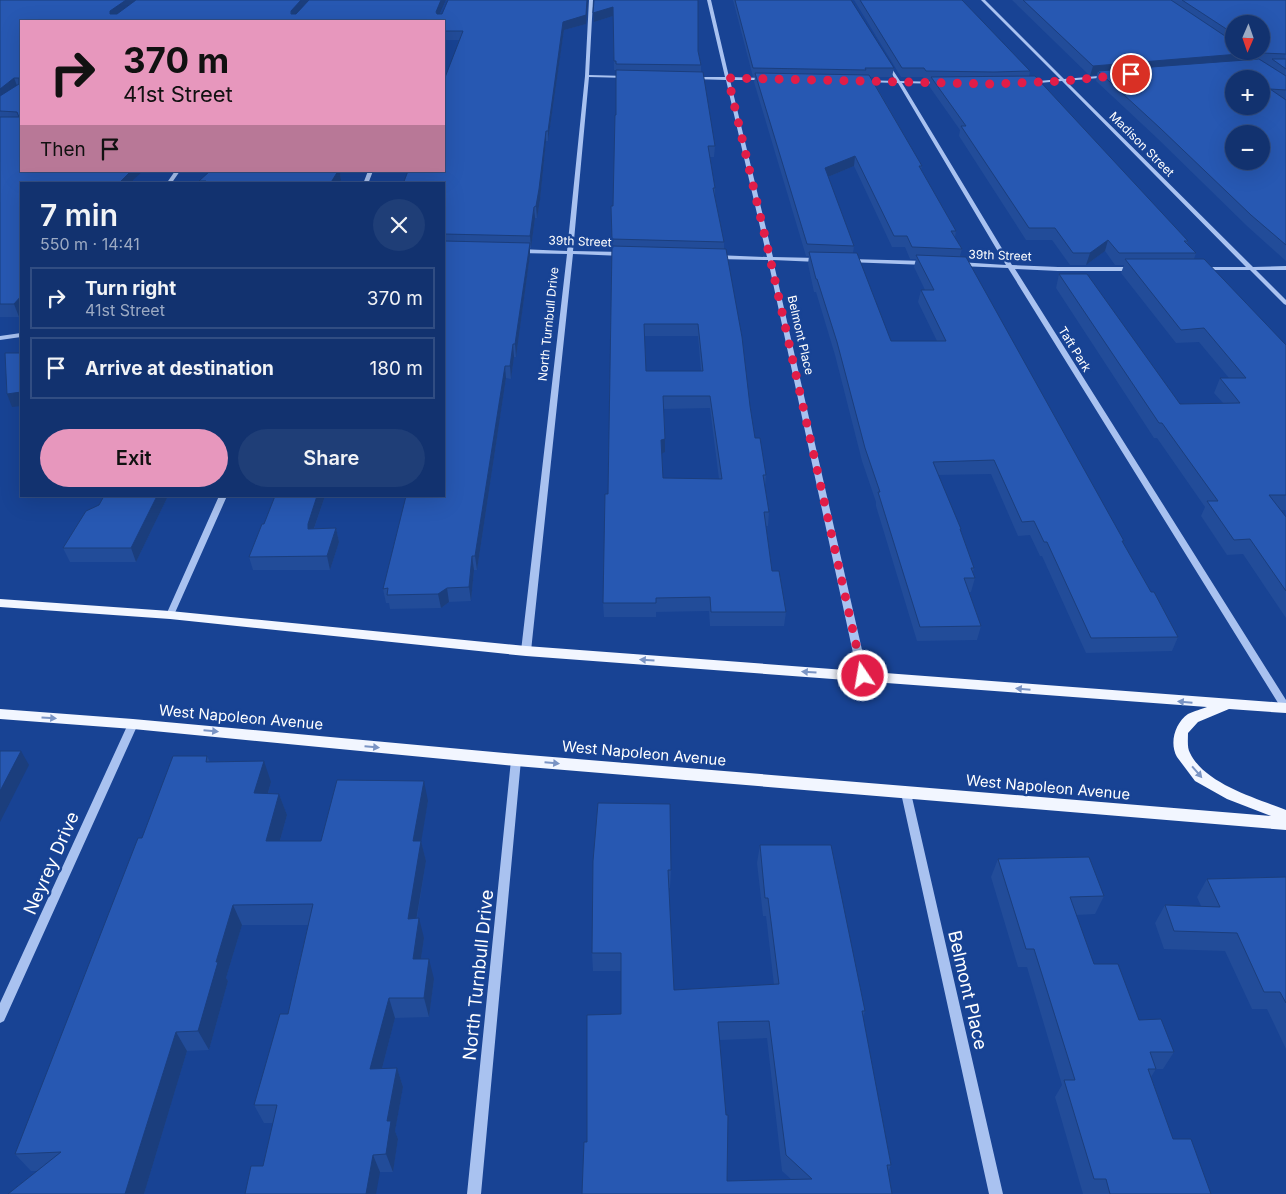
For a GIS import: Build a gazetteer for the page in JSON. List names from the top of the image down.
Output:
{
  "streets": {
    "main road": ["West Napoleon Avenue"],
    "street": [
      "Madison Street",
      "39th Street",
      "North Turnbull Drive",
      "Belmont Place",
      "Taft Park",
      "Neyrey Drive"
    ]
  },
  "crossings": [
    ["39th Street", "North Turnbull Drive"],
    ["39th Street", "Taft Park"],
    ["North Turnbull Drive", "West Napoleon Avenue"],
    ["Belmont Place", "West Napoleon Avenue"],
    ["West Napoleon Avenue", "Neyrey Drive"]
  ],
  "north": "bottom",
  "page": {
    "map_buttons": ["+", "−"],
    "turn": ["370 m", "41st Street"],
    "then": "Then",
    "heading": ["7 min", "550 m · 14:41"],
    "list": [
      {
        "name": "Turn right",
        "note": "41st Street",
        "value": "370 m"
      },
      {
        "name": "Arrive at destination",
        "value": "180 m"
      }
    ],
    "buttons": ["Exit", "Share"]
  }
}
